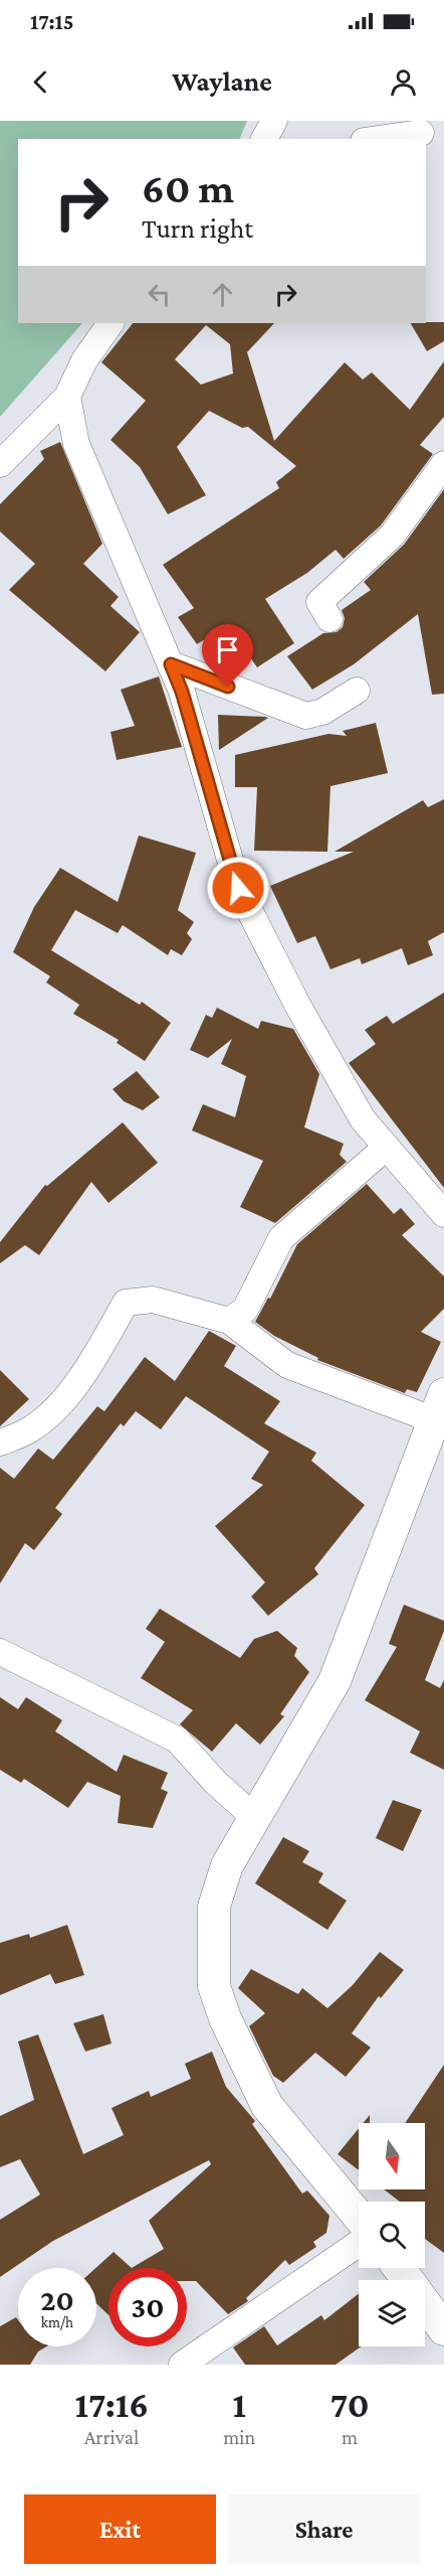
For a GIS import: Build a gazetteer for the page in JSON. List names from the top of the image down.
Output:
{
  "north": "bottom",
  "page": {
    "status": "17:15",
    "header": "Waylane",
    "turn": ["60 m", "Turn right"],
    "speed": "20 km/h",
    "limit": "30",
    "eta": [
      "17:16",
      "Arrival",
      "1",
      "min",
      "70",
      "m"
    ],
    "buttons": ["Exit", "Share"]
  }
}
